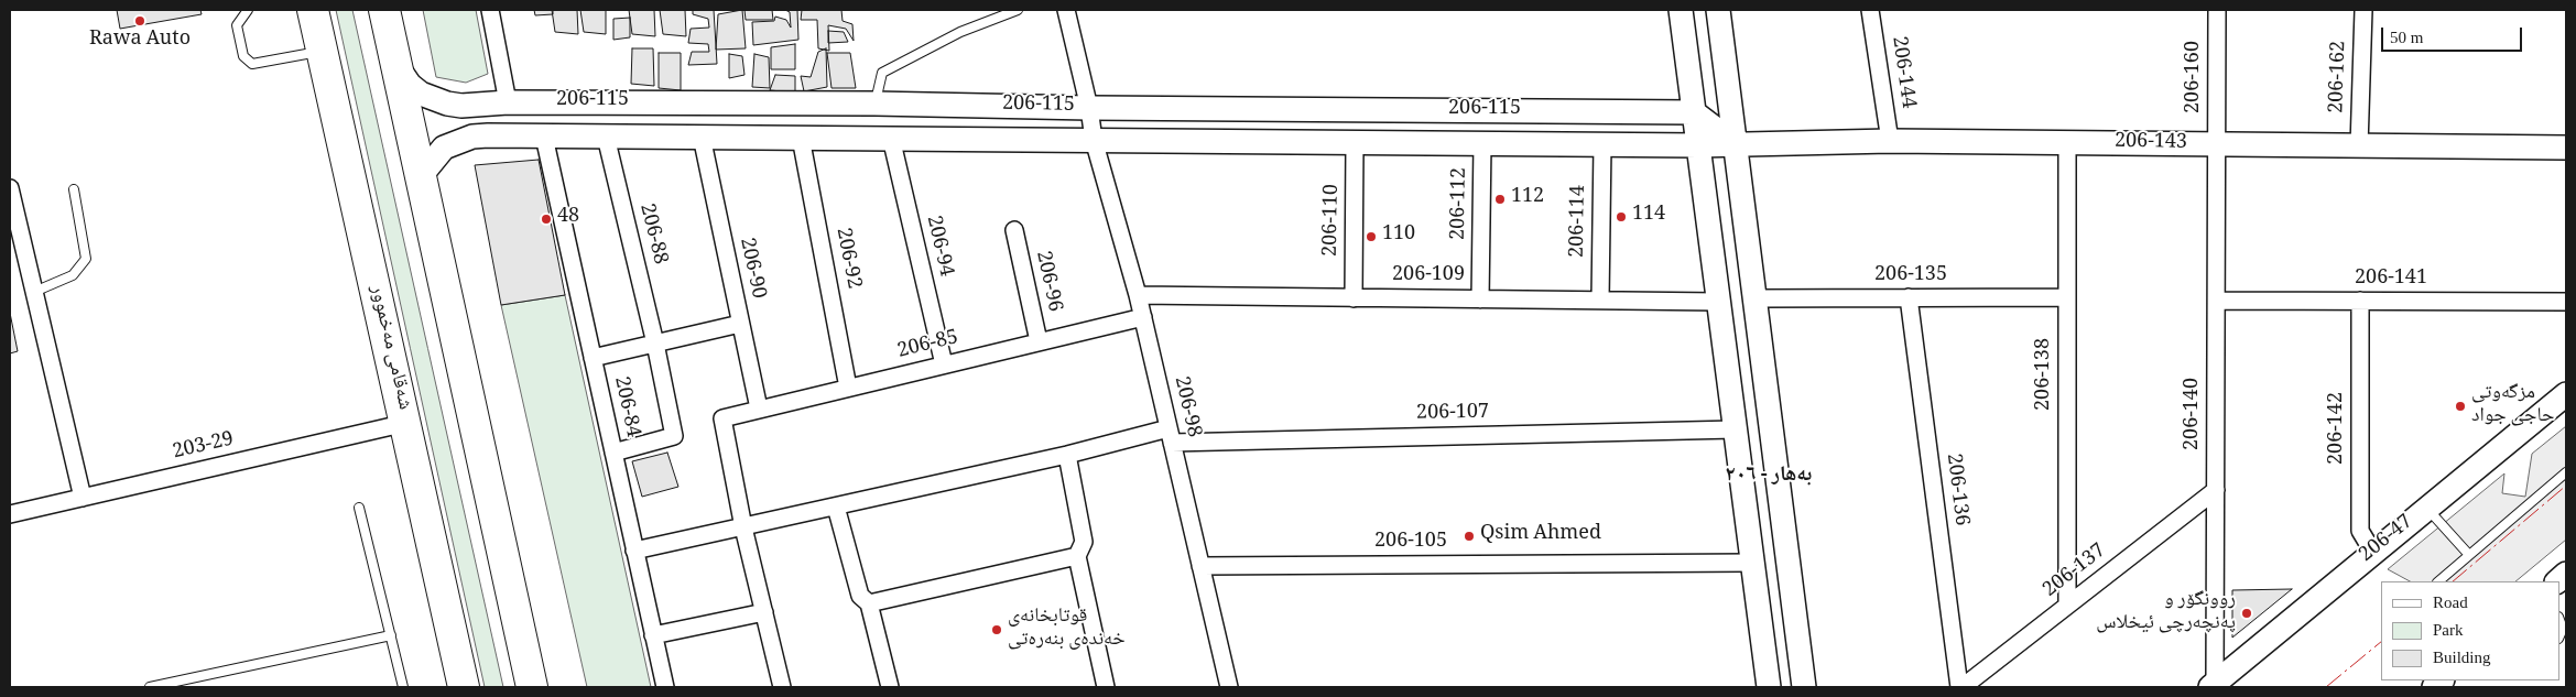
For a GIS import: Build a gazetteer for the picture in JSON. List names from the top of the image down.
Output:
{
  "streets": {
    "highway": ["شەقامی مەخموور"],
    "street": [
      "206-144",
      "206-160",
      "206-162",
      "206-115",
      "206-143",
      "206-112",
      "206-110",
      "206-114",
      "206-88",
      "206-94",
      "206-92",
      "206-90",
      "206-109",
      "206-135",
      "206-141",
      "206-96",
      "206-85",
      "206-138",
      "206-84",
      "206-98",
      "206-140",
      "206-107",
      "206-142",
      "203-29",
      "206-136",
      "206-47",
      "206-105",
      "206-137"
    ]
  },
  "crossings": [
    ["206-144", "206-143"],
    ["206-160", "206-143"],
    ["206-160", "206-140"],
    ["206-162", "206-143"],
    ["206-115", "206-143"],
    ["206-115", "206-112"],
    ["206-115", "206-110"],
    ["206-115", "206-114"],
    ["206-115", "206-88"],
    ["206-115", "206-94"],
    ["206-115", "206-92"],
    ["206-115", "206-90"],
    ["206-115", "206-84"],
    ["206-115", "206-98"],
    ["206-143", "206-138"],
    ["206-143", "206-140"],
    ["206-112", "206-109"],
    ["206-110", "206-109"],
    ["206-114", "206-109"],
    ["206-88", "206-84"],
    ["206-94", "206-85"],
    ["206-92", "206-85"],
    ["206-90", "206-85"],
    ["206-109", "206-98"],
    ["206-135", "206-138"],
    ["206-135", "206-136"],
    ["206-141", "206-140"],
    ["206-141", "206-142"],
    ["206-96", "206-85"],
    ["206-85", "206-98"],
    ["206-85", "206-107"],
    ["شەقامی مەخموور", "203-29"],
    ["206-138", "206-137"],
    ["206-84", "206-107"],
    ["206-98", "206-107"],
    ["206-98", "206-105"],
    ["206-140", "206-47"],
    ["206-140", "206-137"],
    ["206-142", "206-47"],
    ["206-136", "206-137"]
  ],
  "districts": ["بەهار - ٢٠٦"],
  "places": [
    "Rawa Auto",
    "112",
    "114",
    "48",
    "110",
    "مزگەوتی حاجی جواد",
    "Qsim Ahmed",
    "روونگۆر و په‌نچه‌رچی ئیخلاس",
    "قوتابخانەی خەندەی بنەرەتی"
  ],
  "legend": ["Road", "Park", "Building"],
  "scale_bar": "50 m"
}
